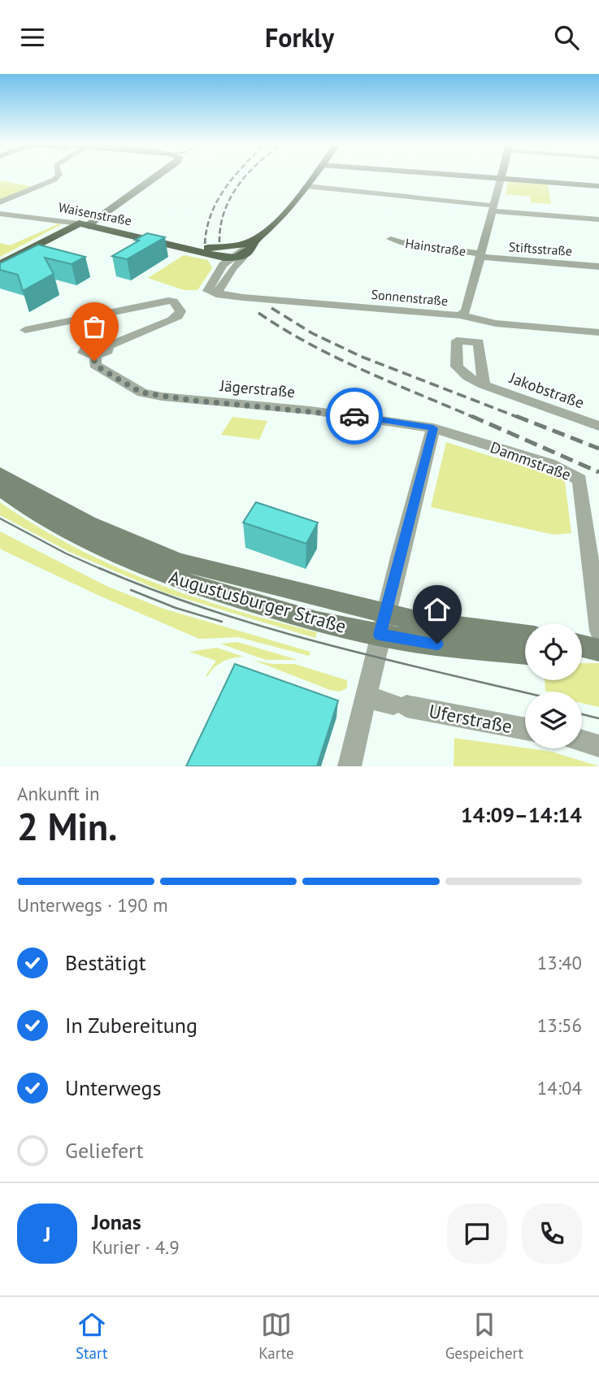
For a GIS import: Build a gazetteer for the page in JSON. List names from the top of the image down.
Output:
{
  "streets": {
    "main road": ["Waisenstraße", "Hainstraße", "Augustusburger Straße"],
    "street": [
      "Stiftsstraße",
      "Sonnenstraße",
      "Jägerstraße",
      "Jakobstraße",
      "Dammstraße",
      "Uferstraße"
    ]
  },
  "crossings": [
    ["Waisenstraße", "Sonnenstraße"],
    ["Hainstraße", "Stiftsstraße"],
    ["Hainstraße", "Sonnenstraße"],
    ["Jägerstraße", "Dammstraße"]
  ],
  "page": {
    "header": "Forkly",
    "heading": ["2 Min.", "Ankunft in", "14:09–14:14"],
    "panel": ["Jonas", "Kurier · 4.9"],
    "bar": "Unterwegs · 190 m",
    "list": [
      ["Bestätigt", "13:40"],
      ["In Zubereitung", "13:56"],
      ["Unterwegs", "14:04"],
      "Geliefert"
    ],
    "round": "J",
    "tabs": ["Start", "Karte", "Gespeichert"]
  }
}
